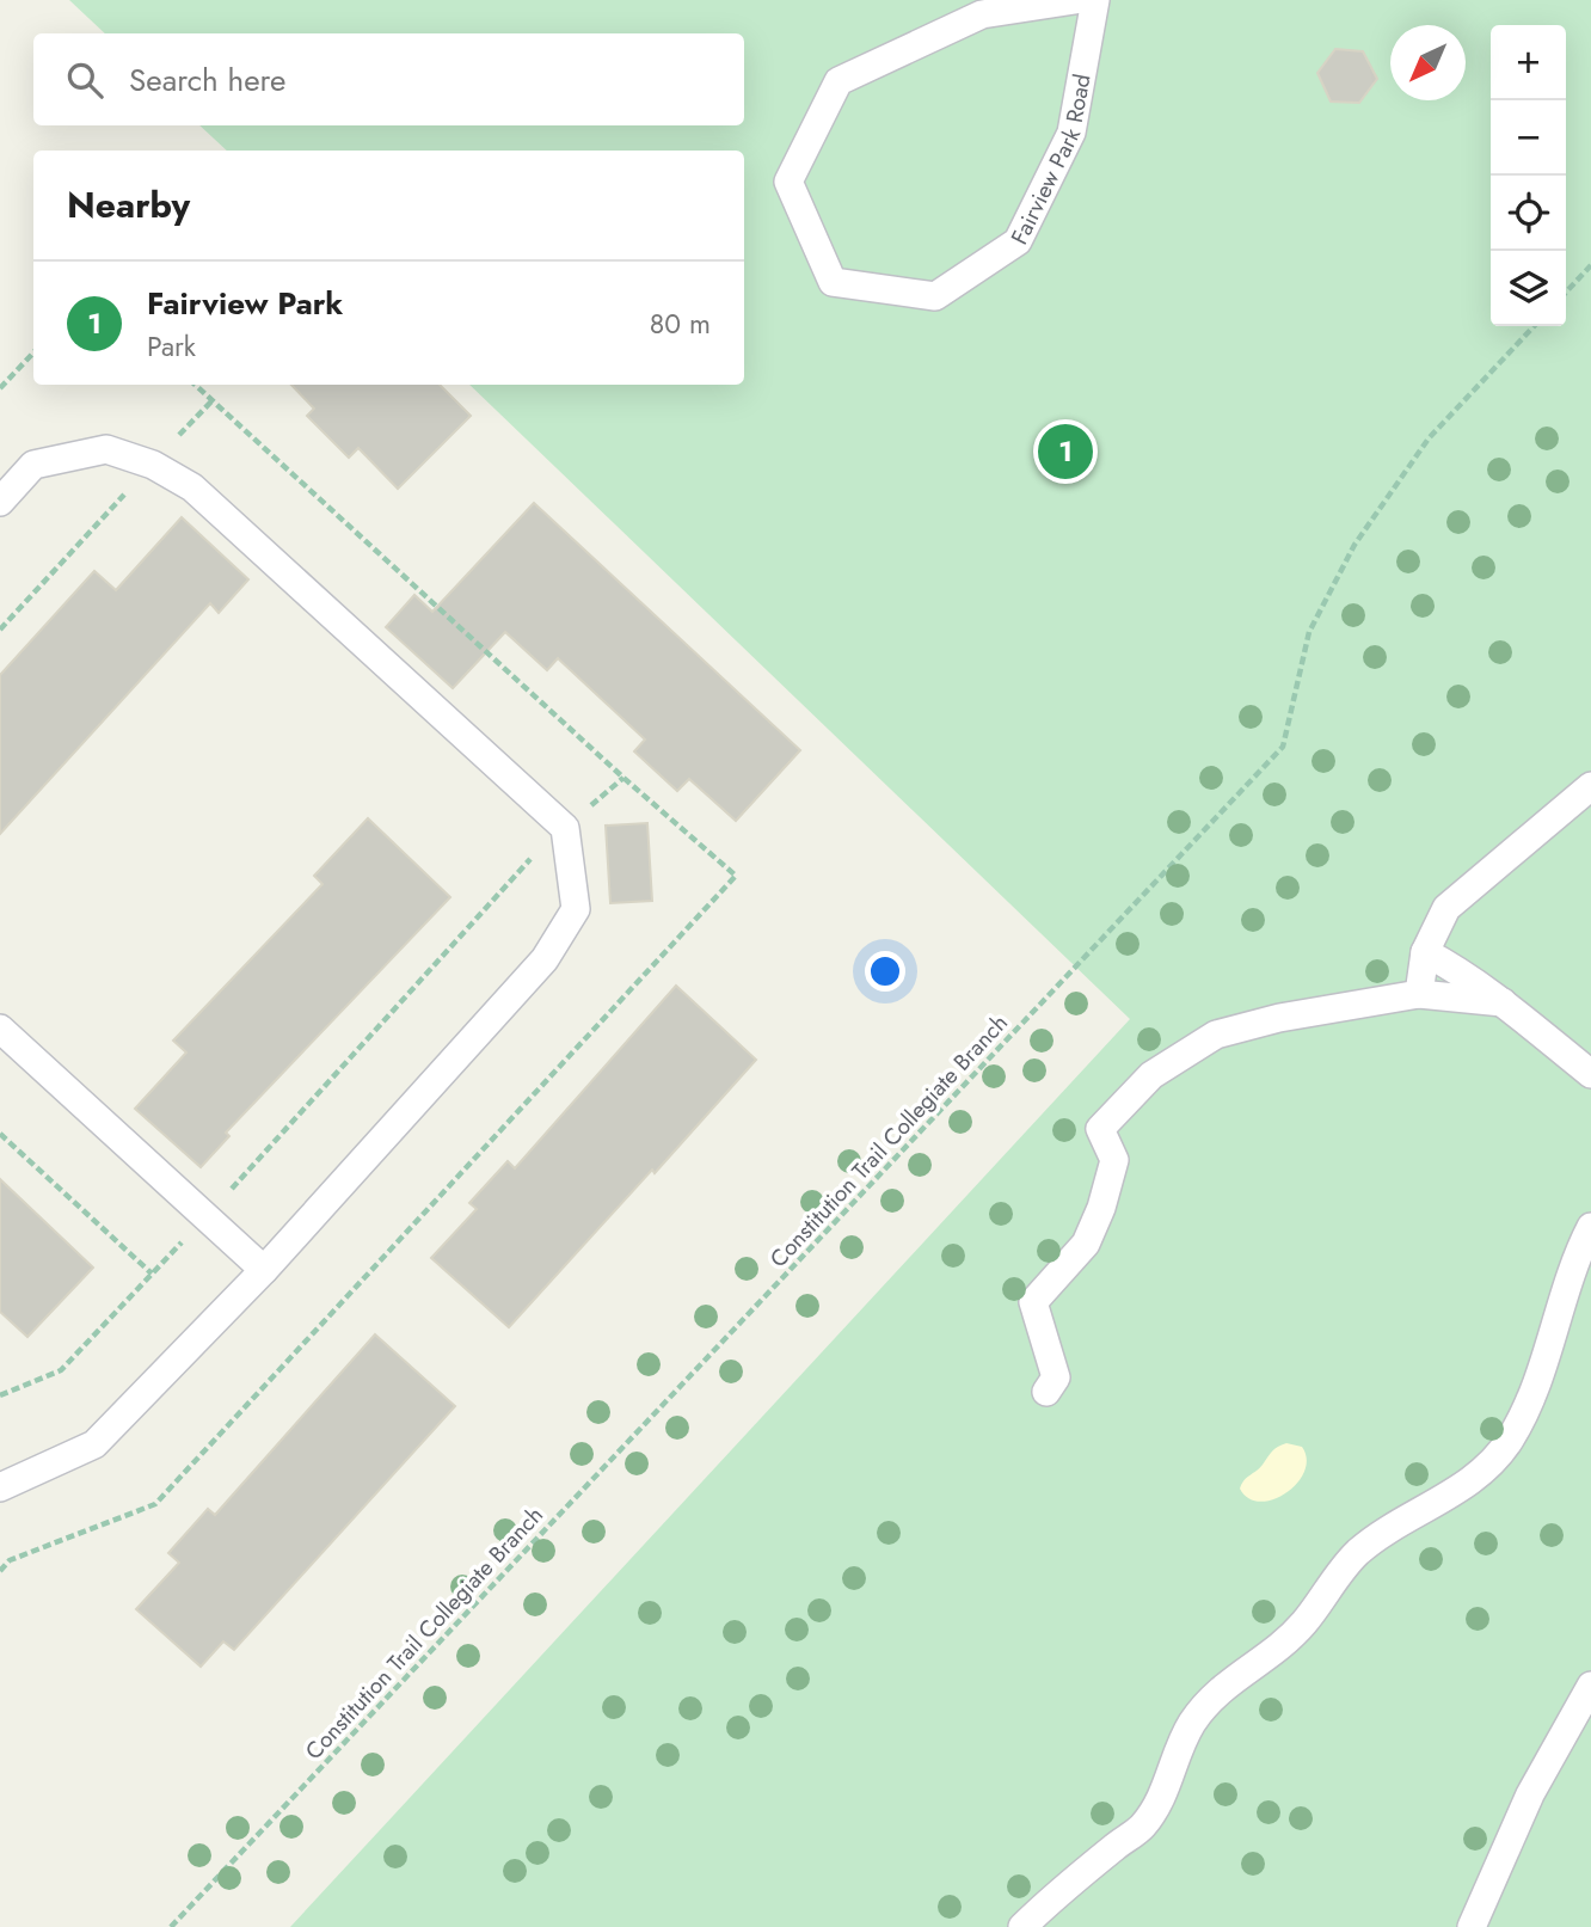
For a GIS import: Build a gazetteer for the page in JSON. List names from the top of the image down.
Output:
{
  "streets": {
    "lane": ["Fairview Park Road"],
    "path": ["Constitution Trail Collegiate Branch"]
  },
  "north": "bottom left",
  "page": {
    "map_buttons": ["+", "−"],
    "search": "Search here",
    "heading": "Nearby",
    "list": [
      {
        "mark": "1",
        "name": "Fairview Park",
        "note": "Park",
        "value": "80 m"
      }
    ],
    "pins": "1"
  }
}
